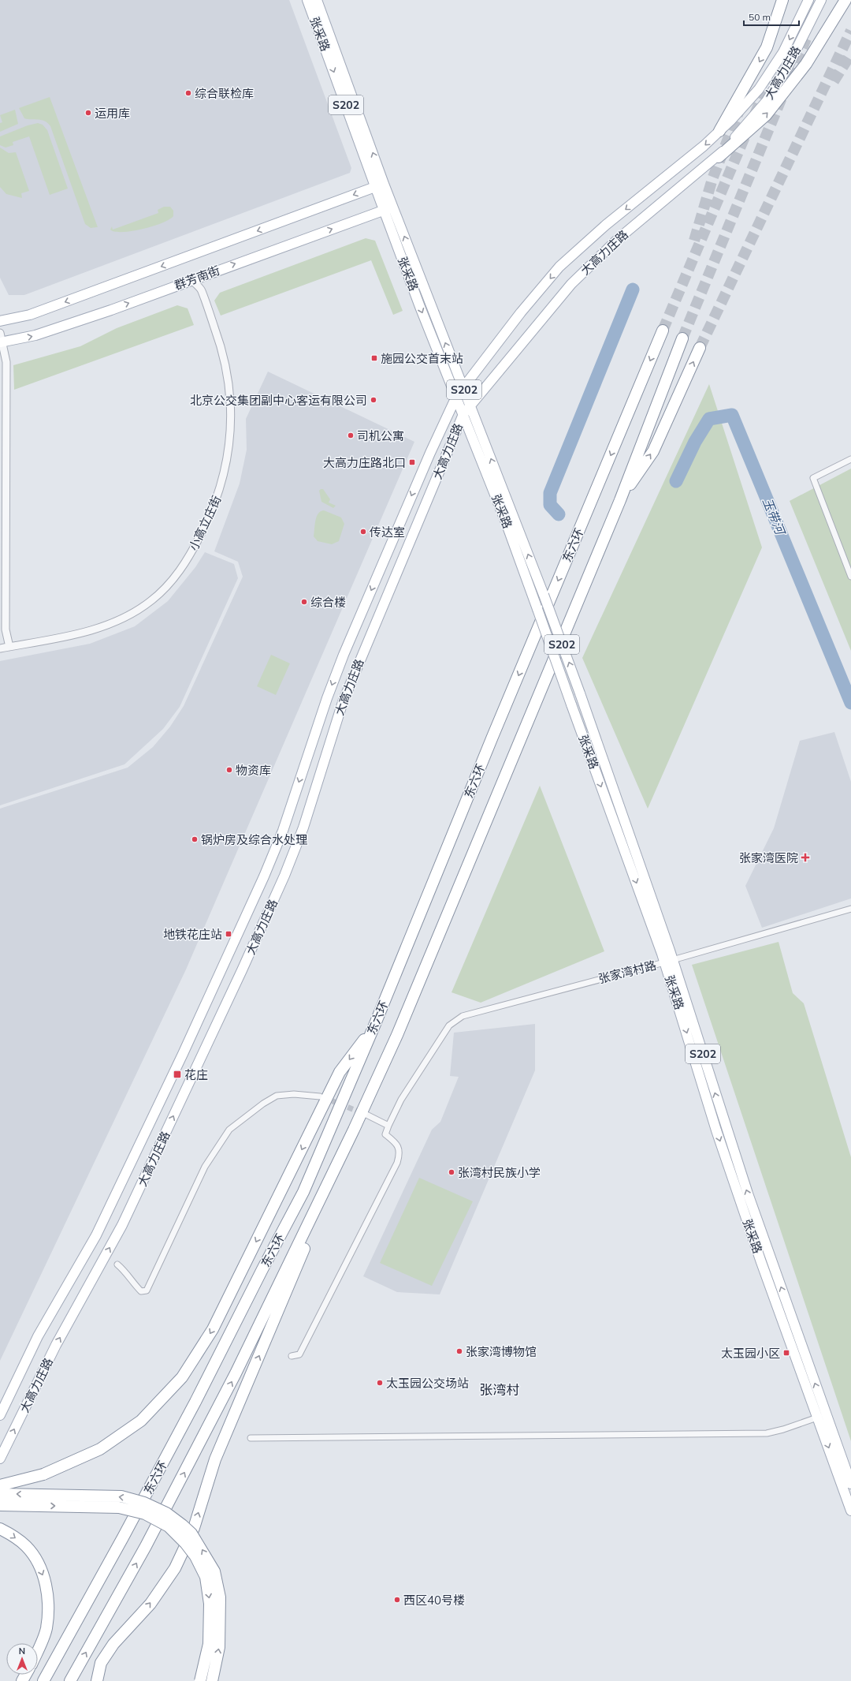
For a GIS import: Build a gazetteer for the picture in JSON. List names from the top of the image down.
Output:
{
  "streets": {
    "highway": ["东六环"],
    "main road": [
      "张采路",
      "大高力庄路",
      "S202",
      "群芳南街"
    ],
    "street": ["小高立庄街", "张家湾村路"]
  },
  "crossings": [
    ["张采路", "大高力庄路"],
    ["张采路", "群芳南街"],
    ["张采路", "张家湾村路"],
    ["群芳南街", "小高立庄街"]
  ],
  "districts": ["张湾村"],
  "water": ["玉带河"],
  "places": {
    "other": [
      "综合联检库",
      "运用库",
      "北京公交集团副中心客运有限公司",
      "司机公寓",
      "传达室",
      "综合楼",
      "物资库",
      "锅炉房及综合水处理",
      "张湾村民族小学",
      "张家湾博物馆",
      "太玉园公交场站",
      "西区40号楼"
    ],
    "transit": [
      "施园公交首末站",
      "大高力庄路北口",
      "地铁花庄站",
      "花庄",
      "太玉园小区"
    ],
    "health": ["张家湾医院"]
  },
  "scale_bar": "50 m",
  "north": "top"
}
